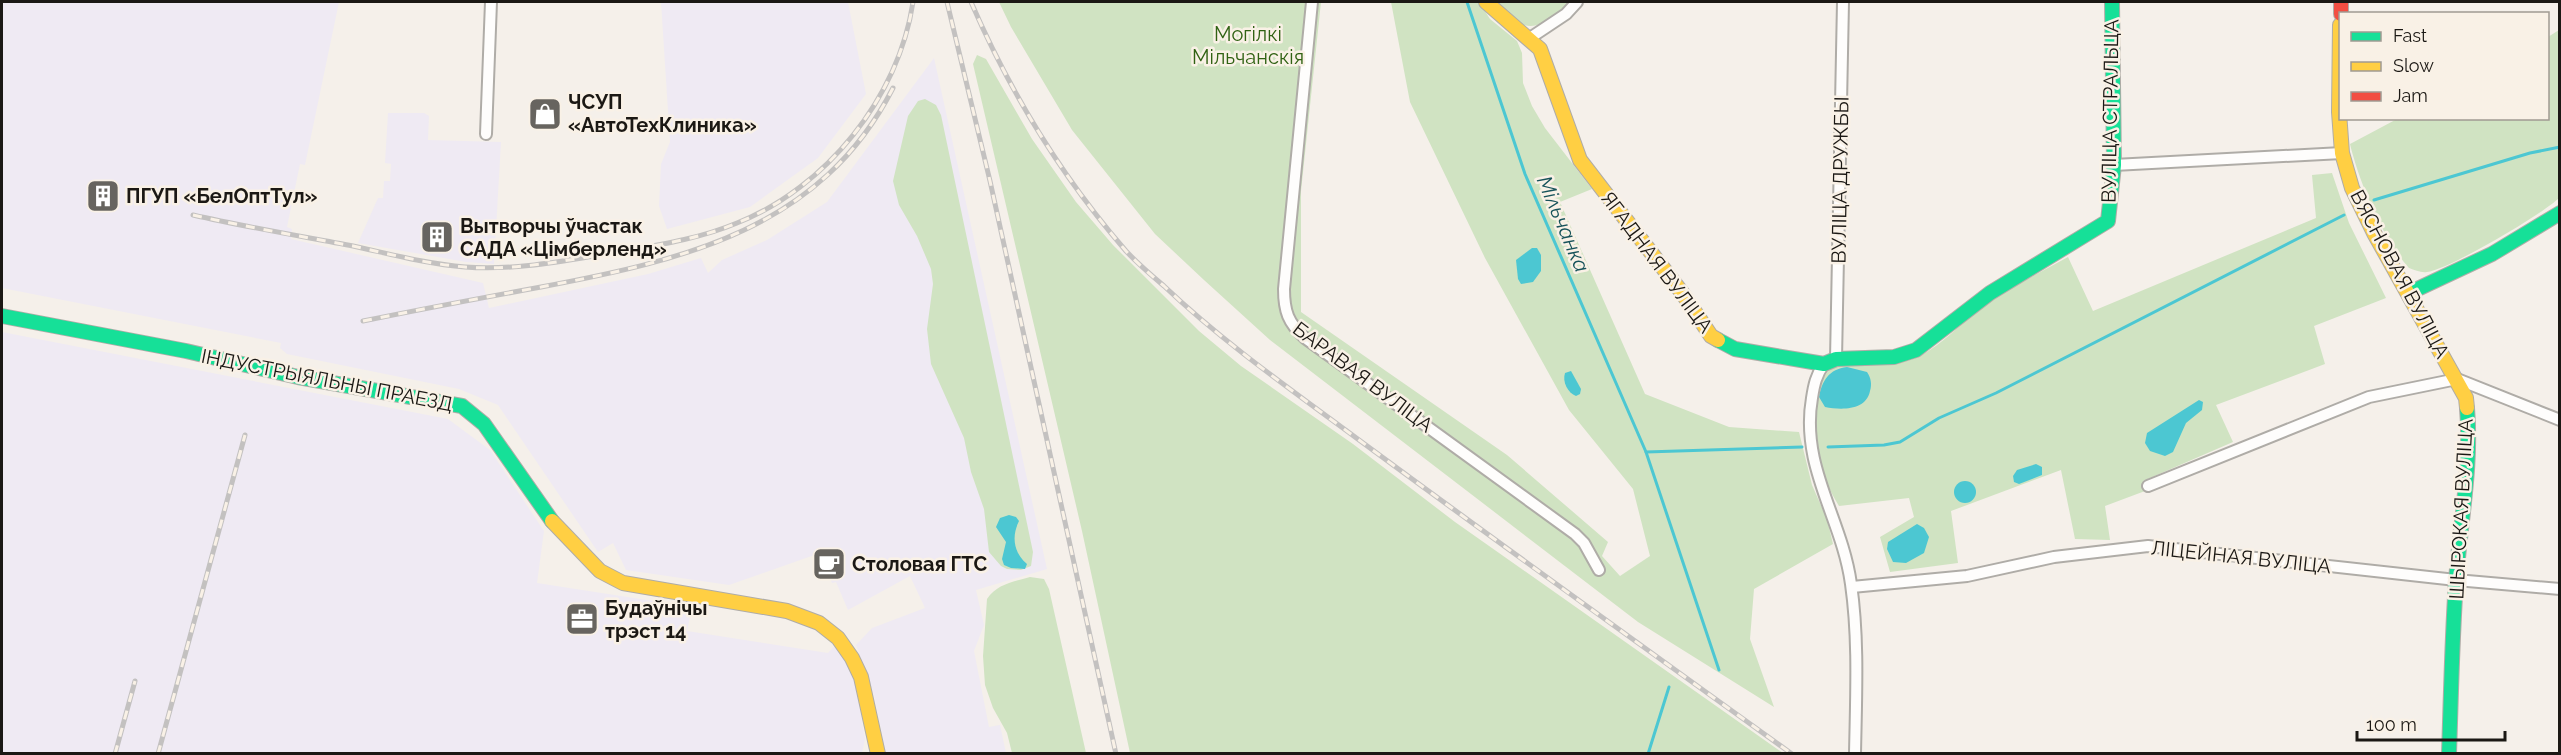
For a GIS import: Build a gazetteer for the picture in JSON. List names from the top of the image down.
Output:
{
  "streets": {
    "street": [
      "ВУЛІЦА СТРАЛЬЦА",
      "ВУЛІЦА ДРУЖБЫ",
      "ЯГАДНАЯ ВУЛІЦА",
      "ВЯСНОВАЯ ВУЛІЦА",
      "БАРАВАЯ ВУЛІЦА",
      "ІНДУСТРЫЯЛЬНЫ ПРАЕЗД",
      "ШЫРОКАЯ ВУЛІЦА",
      "ЛІЦЕЙНАЯ ВУЛІЦА"
    ]
  },
  "crossings": [
    ["ВУЛІЦА СТРАЛЬЦА", "ЯГАДНАЯ ВУЛІЦА"],
    ["ВУЛІЦА ДРУЖБЫ", "ЯГАДНАЯ ВУЛІЦА"],
    ["ВУЛІЦА ДРУЖБЫ", "ЛІЦЕЙНАЯ ВУЛІЦА"],
    ["ВЯСНОВАЯ ВУЛІЦА", "ШЫРОКАЯ ВУЛІЦА"],
    ["ШЫРОКАЯ ВУЛІЦА", "ЛІЦЕЙНАЯ ВУЛІЦА"]
  ],
  "water": ["Мільчанка"],
  "parks": ["Могілкі Мільчанскія"],
  "places": {
    "shop": ["ЧСУП «АвтоТехКлиника»"],
    "building": ["ПГУП «БелОптТул»", "Вытворчы ўчастак САДА «Цімберленд»"],
    "cafe": ["Столовая ГТС"],
    "office": ["Будаўнічы трэст 14"]
  },
  "legend": ["Fast", "Slow", "Jam"],
  "scale_bar": "100 m"
}
